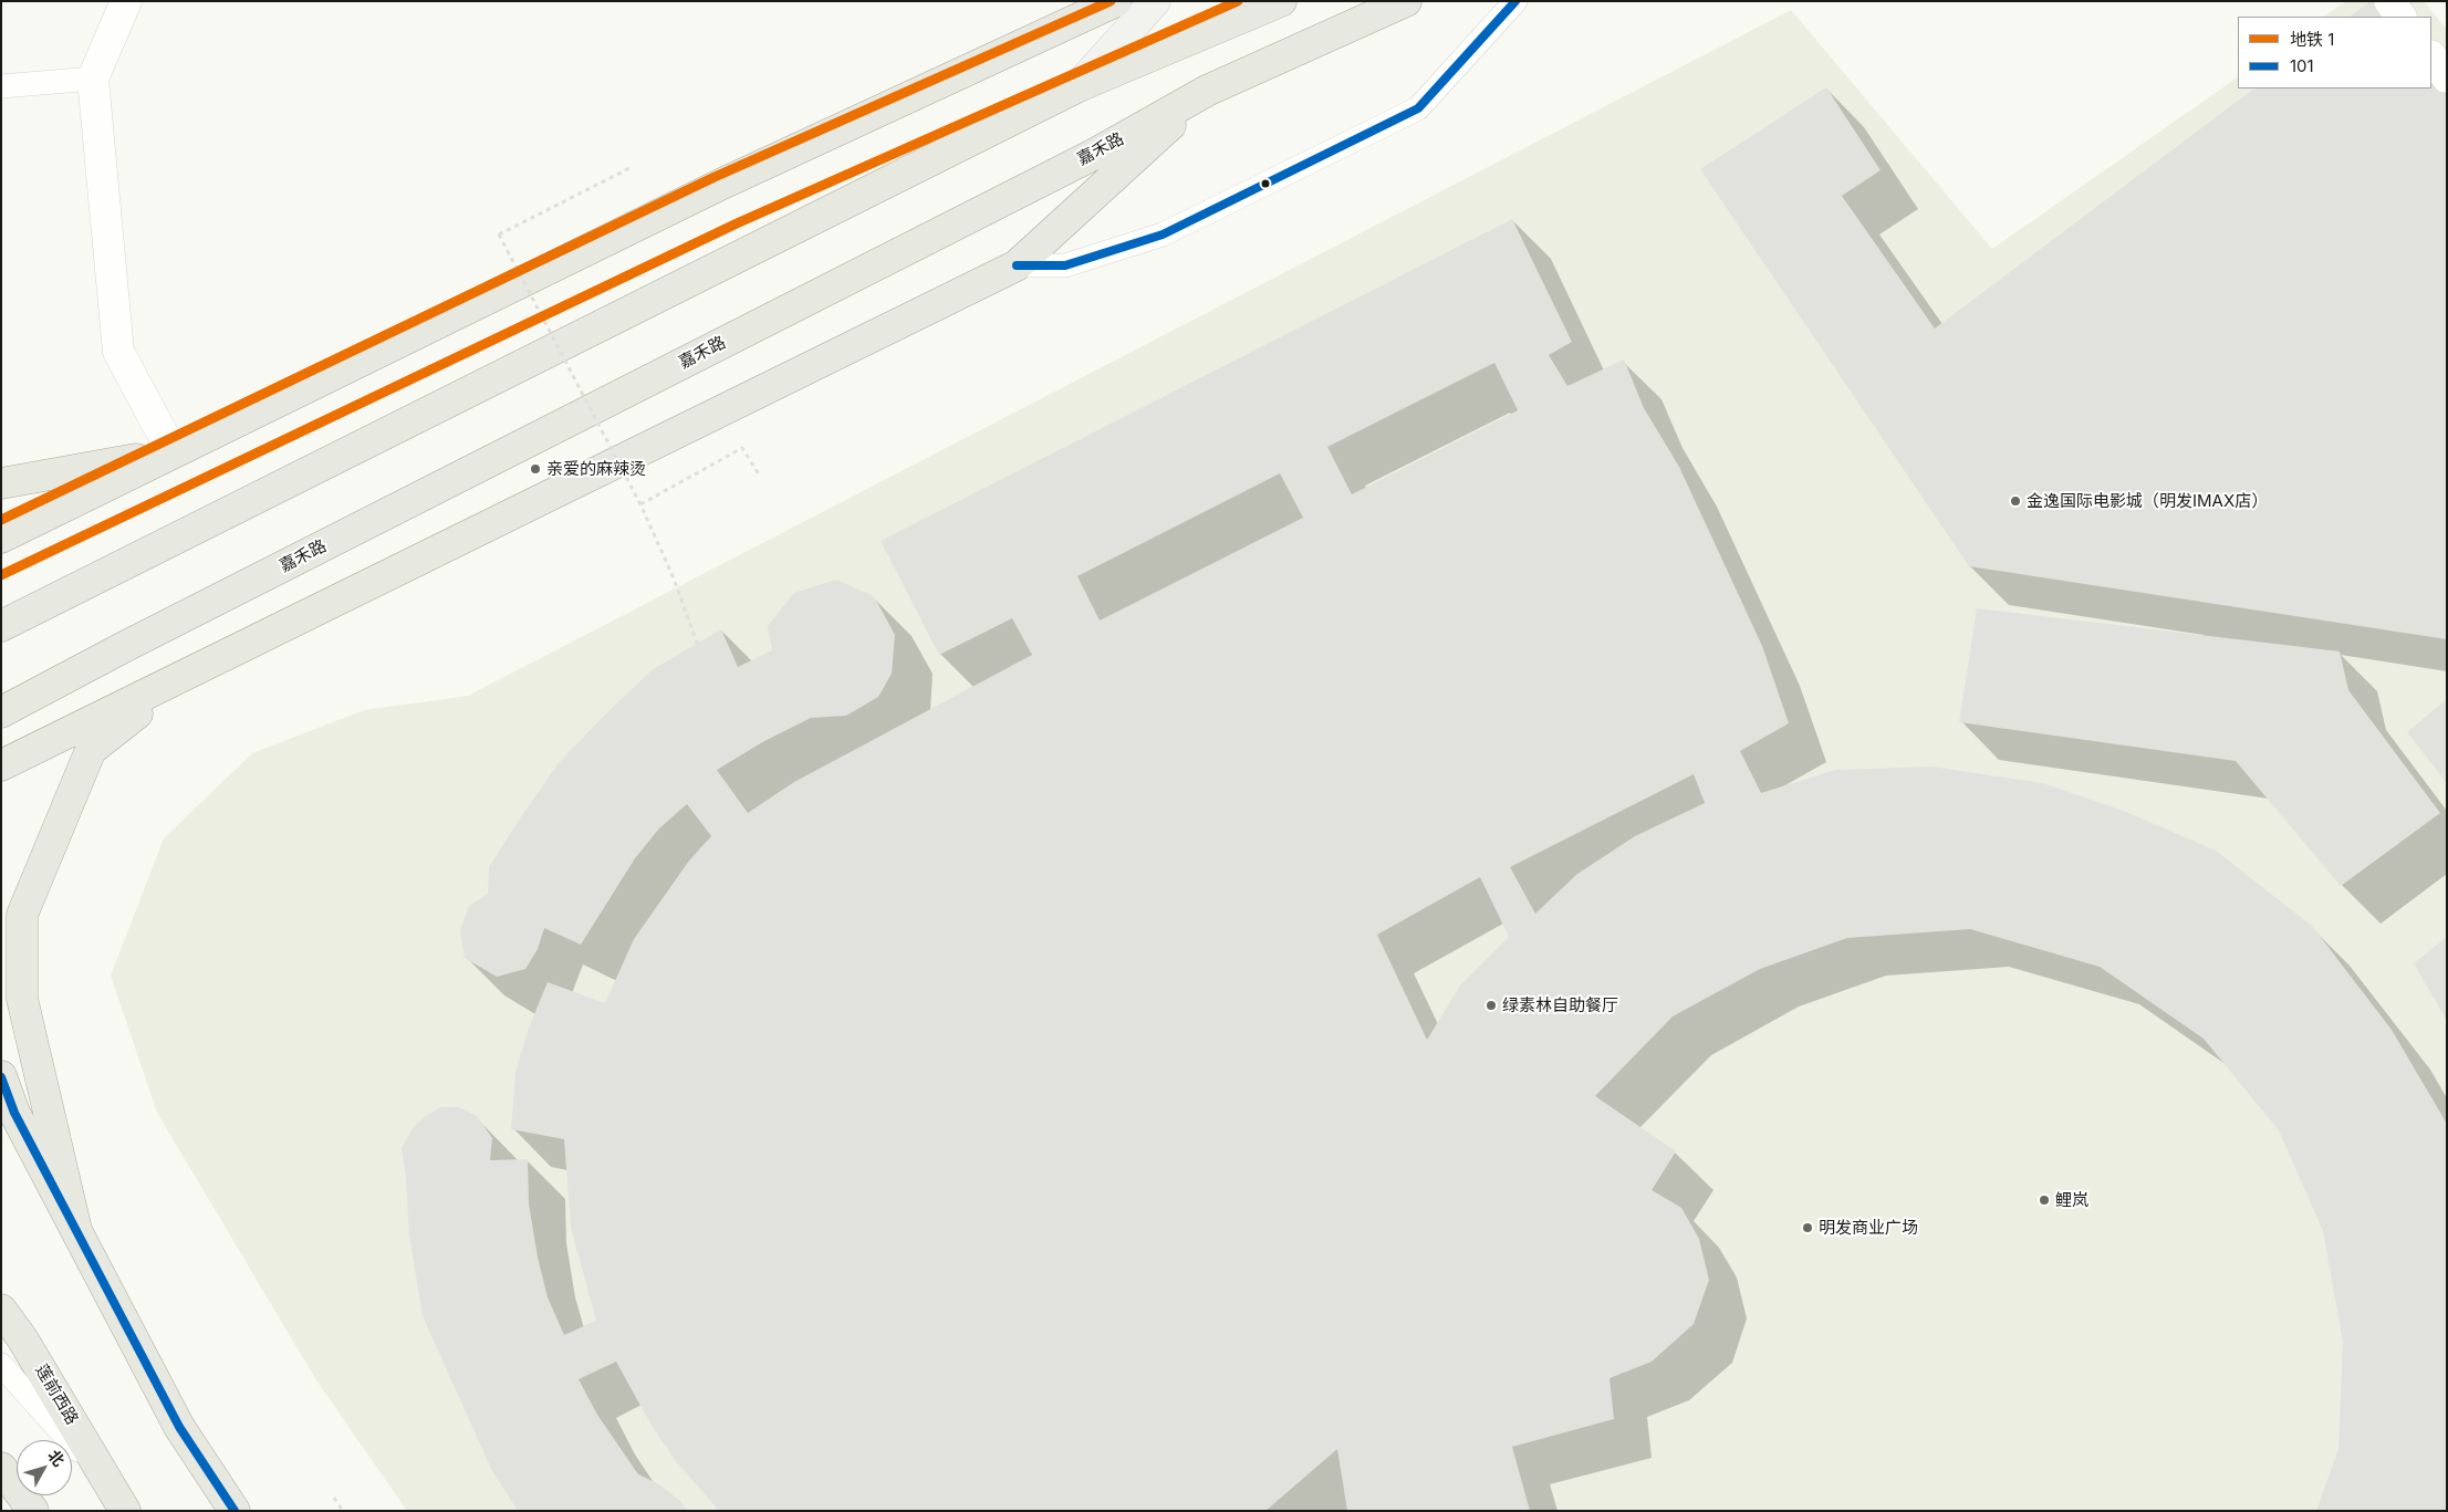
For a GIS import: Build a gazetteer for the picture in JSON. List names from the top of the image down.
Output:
{
  "streets": {
    "main road": ["嘉禾路", "莲前西路"]
  },
  "places": [
    "亲爱的麻辣烫",
    "金逸国际电影城（明发IMAX店）",
    "绿素林自助餐厅",
    "鲤岚",
    "明发商业广场"
  ],
  "lines": ["metro line 1", "transit line 101"],
  "legend": ["地铁 1", "101"],
  "north": "top right"
}
